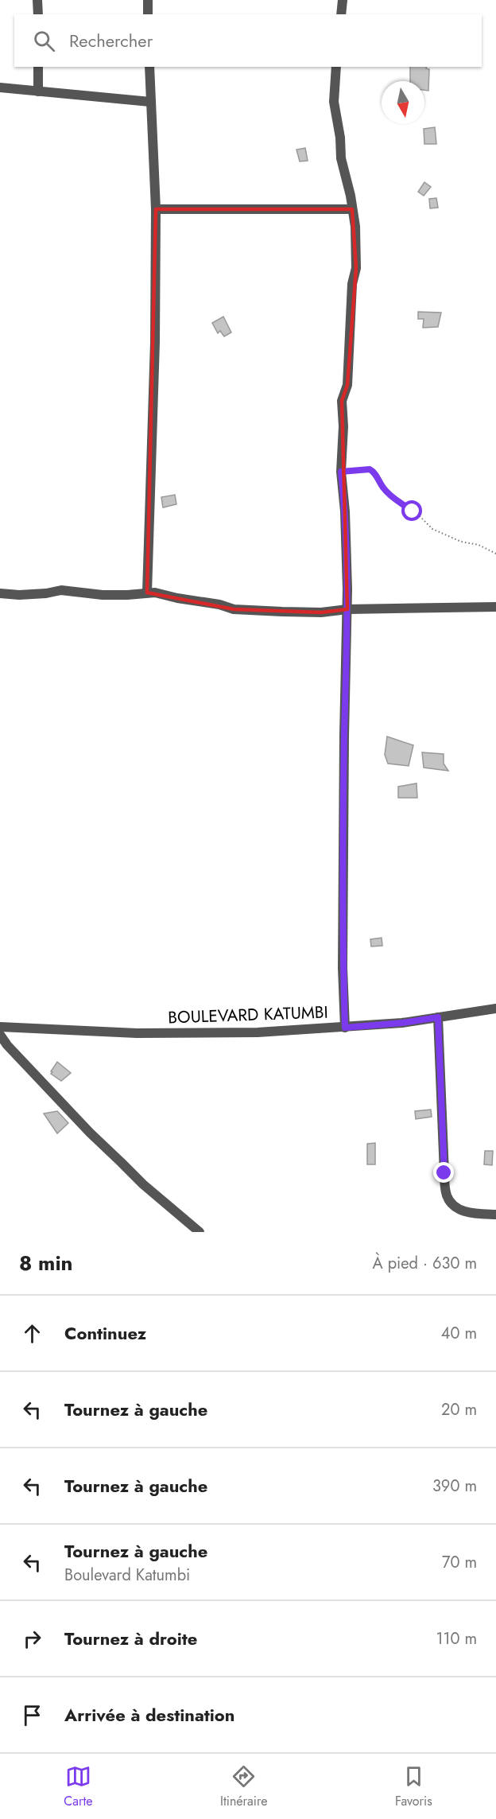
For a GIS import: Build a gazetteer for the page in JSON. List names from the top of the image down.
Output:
{
  "streets": {
    "street": ["BOULEVARD KATUMBI"]
  },
  "north": "bottom",
  "page": {
    "search": "Rechercher",
    "heading": ["8 min", "À pied · 630 m"],
    "list": [
      ["Continuez", "40 m"],
      ["Tournez à gauche", "20 m"],
      ["Tournez à gauche", "390 m"],
      ["Tournez à gauche", "Boulevard Katumbi", "70 m"],
      ["Tournez à droite", "110 m"],
      "Arrivée à destination"
    ],
    "nav": ["Carte", "Itinéraire", "Favoris"]
  }
}
